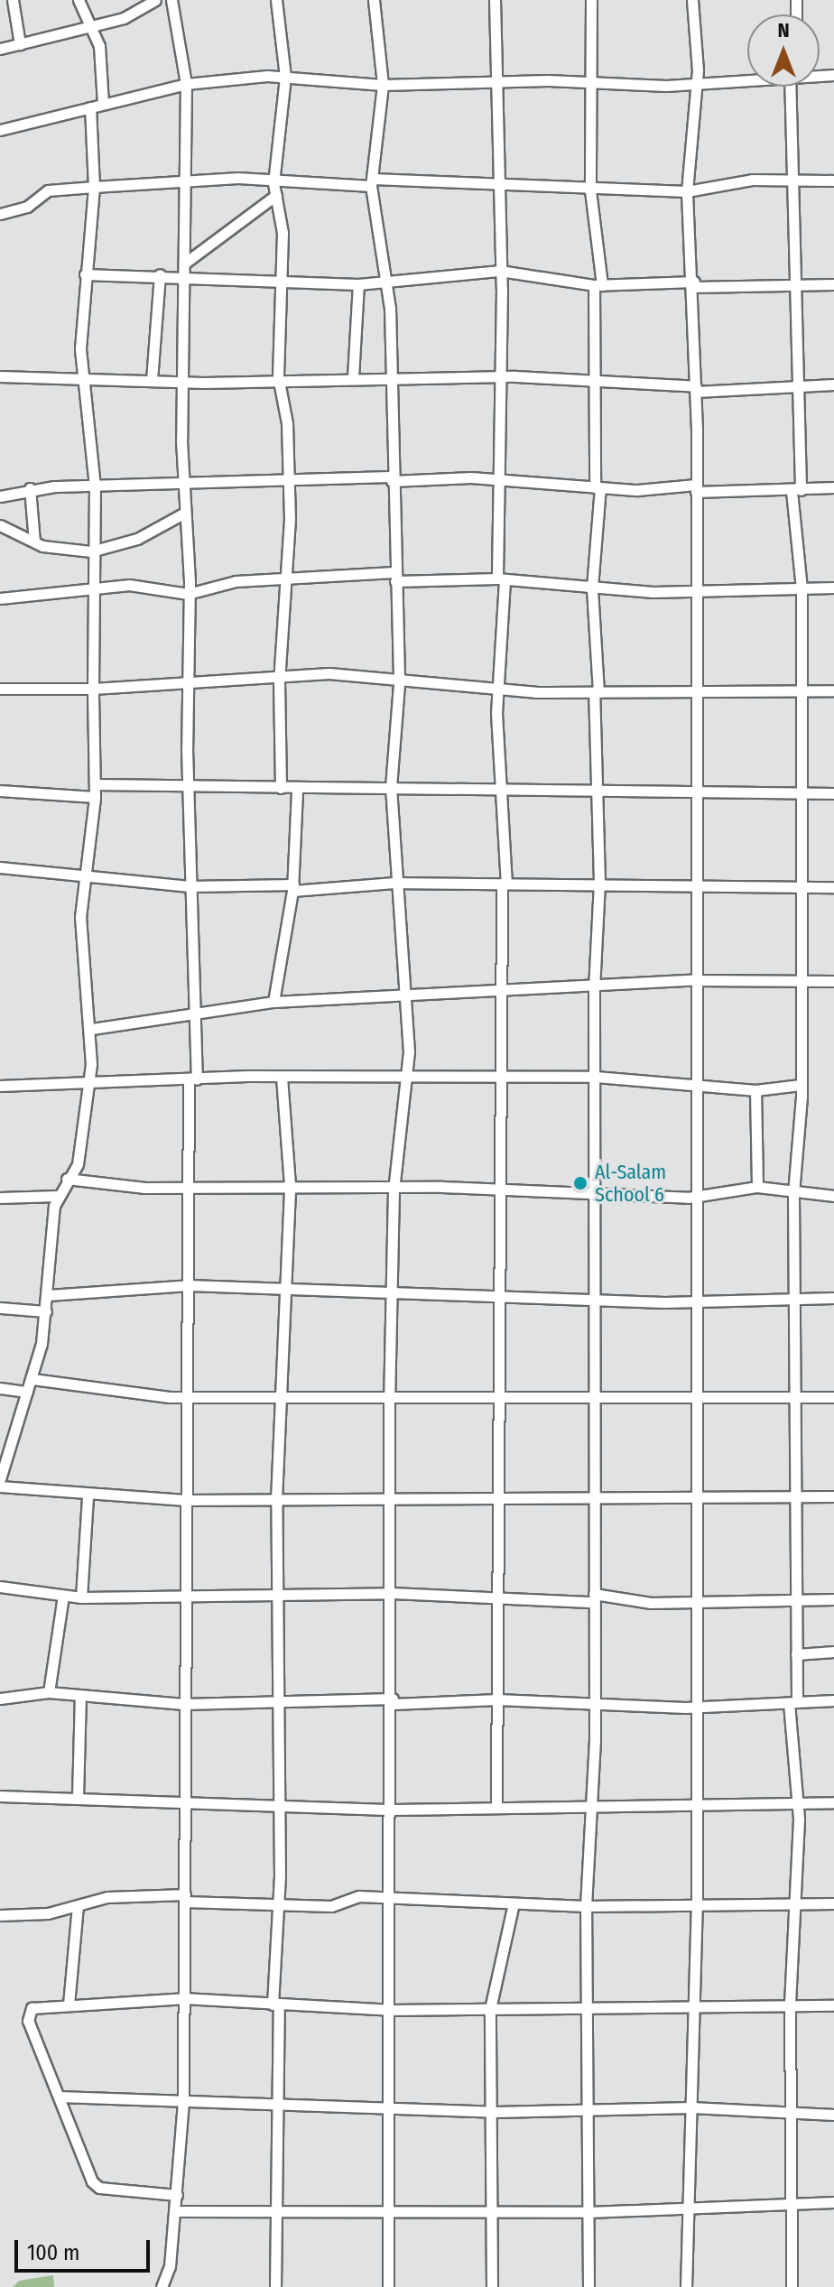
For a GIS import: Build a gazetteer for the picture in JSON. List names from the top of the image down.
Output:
{
  "places": ["Al-Salam School 6"],
  "scale_bar": "100 m",
  "north": "top"
}
